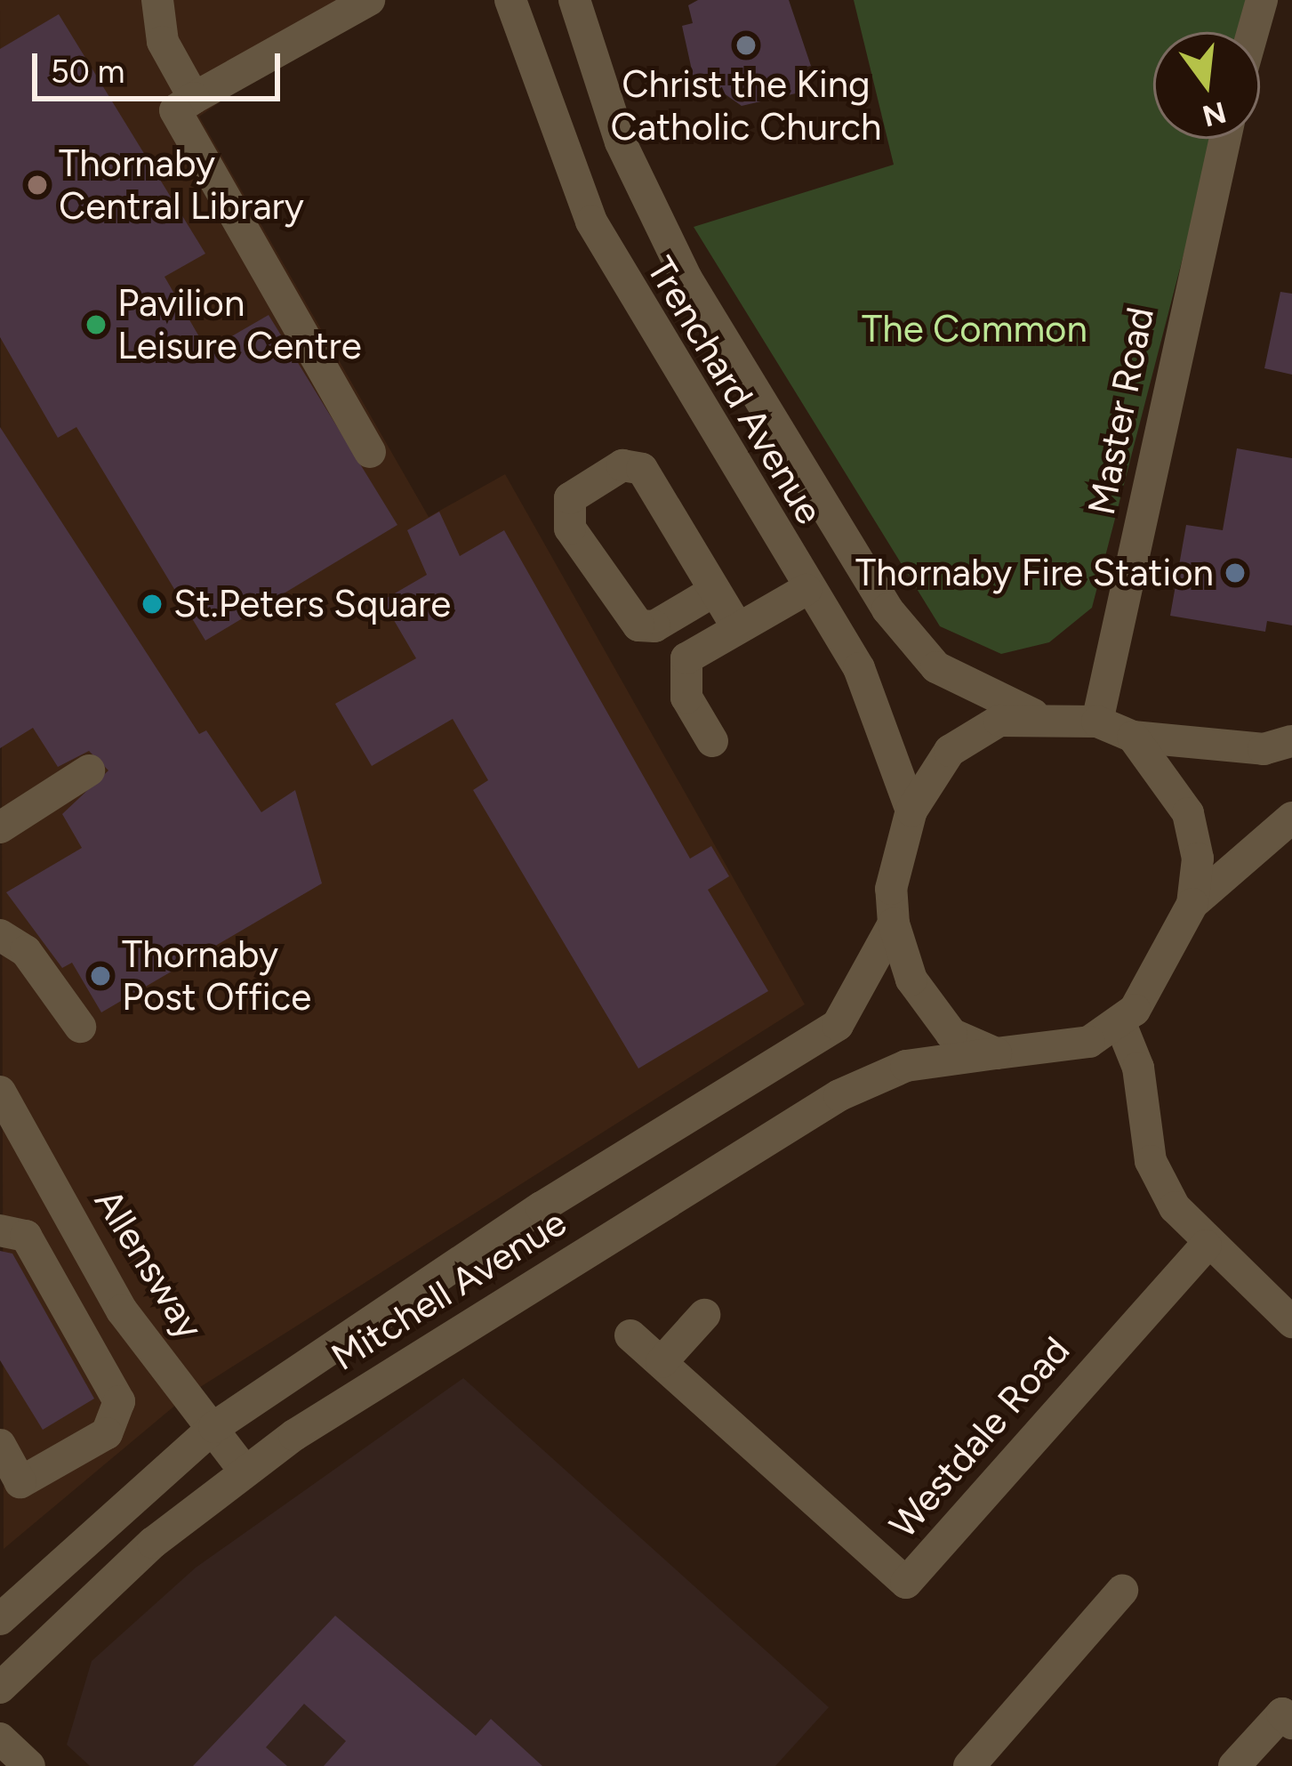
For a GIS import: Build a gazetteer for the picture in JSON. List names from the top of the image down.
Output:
{
  "streets": {
    "street": [
      "Trenchard Avenue",
      "Master Road",
      "Allensway",
      "Mitchell Avenue",
      "Westdale Road"
    ]
  },
  "crossings": [
    ["Trenchard Avenue", "Master Road"],
    ["Trenchard Avenue", "Mitchell Avenue"],
    ["Master Road", "Mitchell Avenue"],
    ["Allensway", "Mitchell Avenue"]
  ],
  "parks": ["The Common"],
  "places": [
    "Christ the King Catholic Church",
    "Thornaby Central Library",
    "Pavilion Leisure Centre",
    "Thornaby Fire Station",
    "St.Peters Square",
    "Thornaby Post Office"
  ],
  "scale_bar": "50 m",
  "north": "bottom"
}
